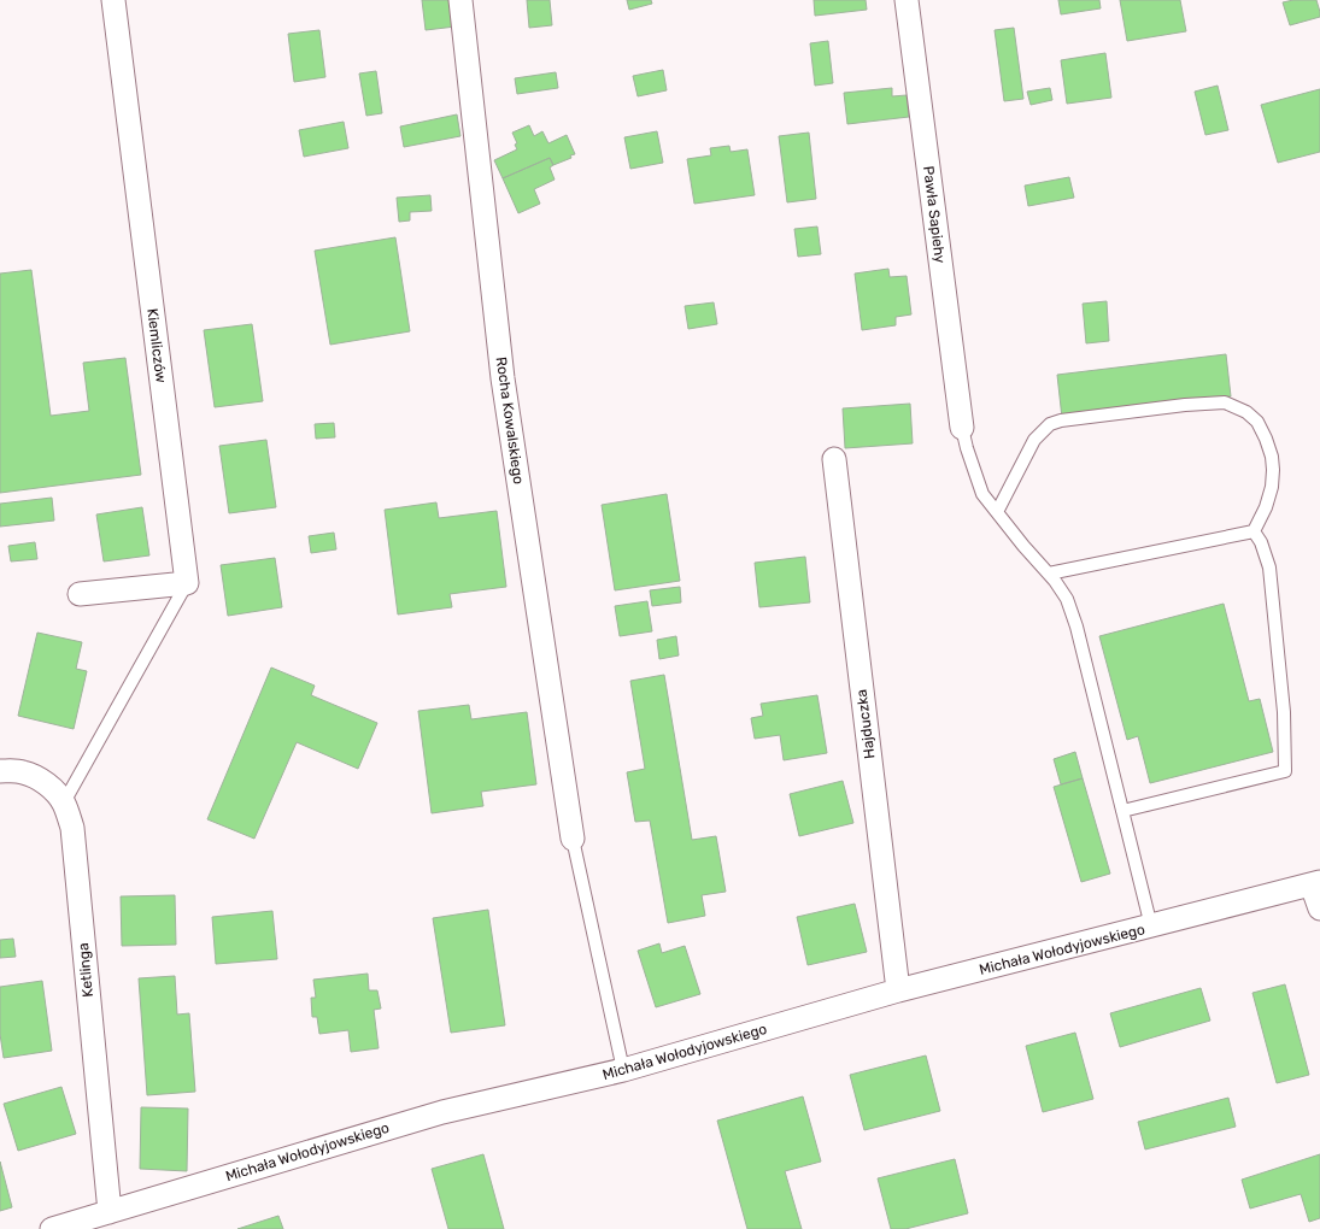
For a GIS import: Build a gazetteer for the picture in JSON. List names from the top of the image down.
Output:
{
  "streets": {
    "street": [
      "Pawła Sapiehy",
      "Kiemliczów",
      "Rocha Kowalskiego",
      "Hajduczka",
      "Michała Wołodyjowskiego",
      "Ketlinga"
    ]
  },
  "crossings": [
    ["Hajduczka", "Michała Wołodyjowskiego"],
    ["Michała Wołodyjowskiego", "Ketlinga"]
  ]
}
